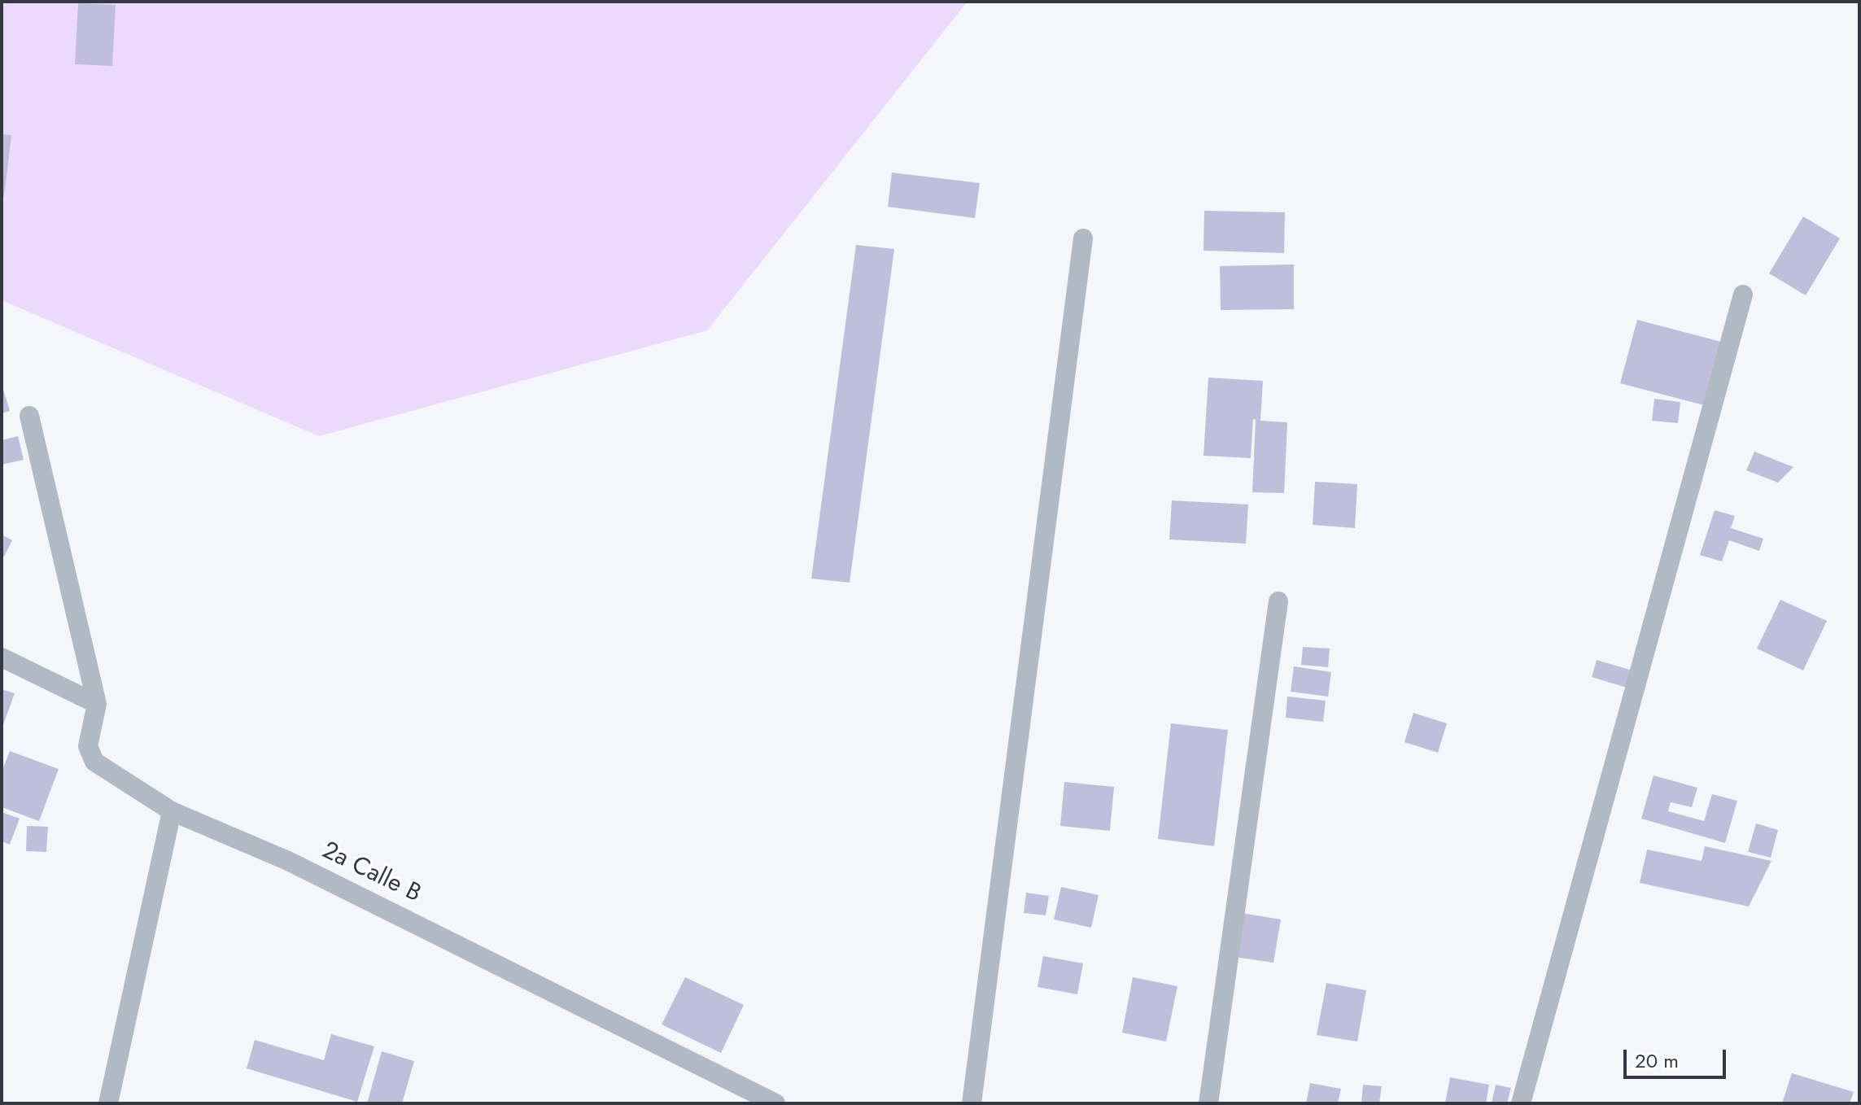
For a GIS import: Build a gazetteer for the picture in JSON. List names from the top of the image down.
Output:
{
  "streets": {
    "street": ["2a Calle B"]
  },
  "scale_bar": "20 m"
}
